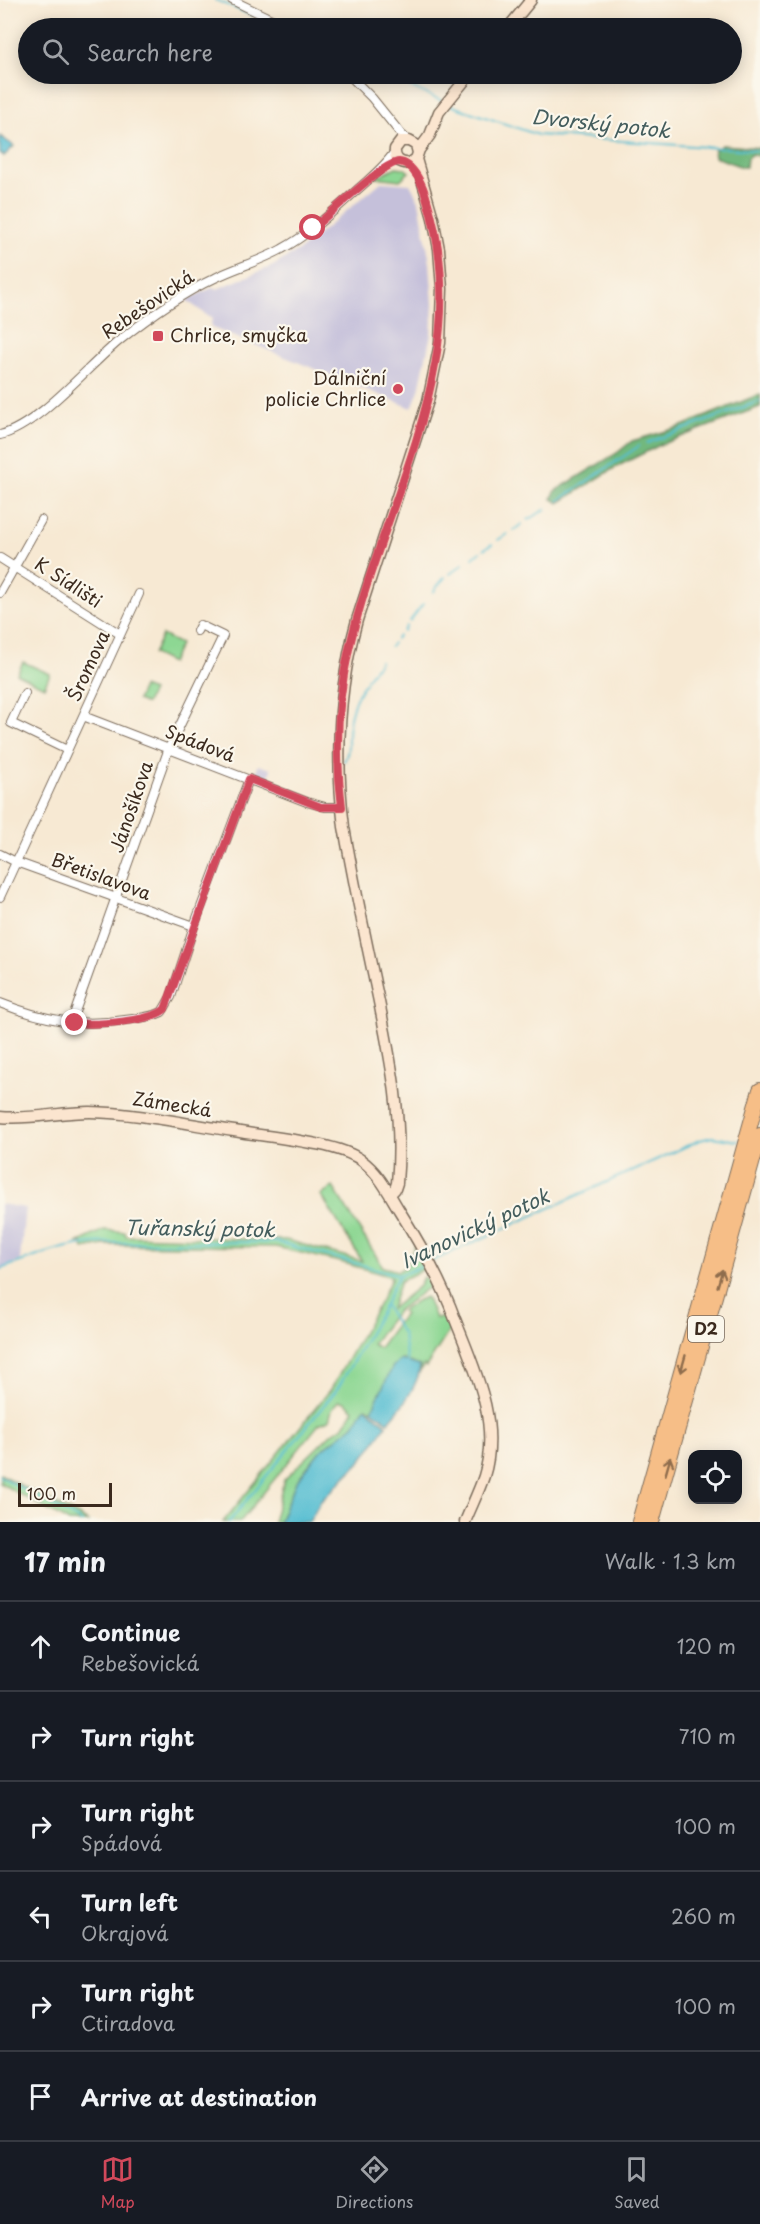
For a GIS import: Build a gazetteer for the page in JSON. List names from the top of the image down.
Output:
{
  "streets": {
    "highway": ["D2"],
    "street": [
      "Rebešovická",
      "K Sídlišti",
      "Šromova",
      "Spádová",
      "Jánošíkova",
      "Břetislavova",
      "Zámecká"
    ]
  },
  "crossings": [
    ["K Sídlišti", "Šromova"],
    ["Šromova", "Spádová"],
    ["Šromova", "Břetislavova"],
    ["Spádová", "Jánošíkova"],
    ["Jánošíkova", "Břetislavova"]
  ],
  "water": ["Dvorský potok", "Tuřanský potok", "Ivanovický potok"],
  "places": {
    "transit": ["Chrlice, smyčka"],
    "other": ["Dálniční policie Chrlice"]
  },
  "scale_bar": "100 m",
  "page": {
    "search": "Search here",
    "scale": "100 m",
    "heading": ["17 min", "Walk · 1.3 km"],
    "list": [
      ["Continue", "Rebešovická", "120 m"],
      ["Turn right", "710 m"],
      ["Turn right", "Spádová", "100 m"],
      ["Turn left", "Okrajová", "260 m"],
      ["Turn right", "Ctiradova", "100 m"],
      "Arrive at destination"
    ],
    "nav": ["Map", "Directions", "Saved"]
  }
}
